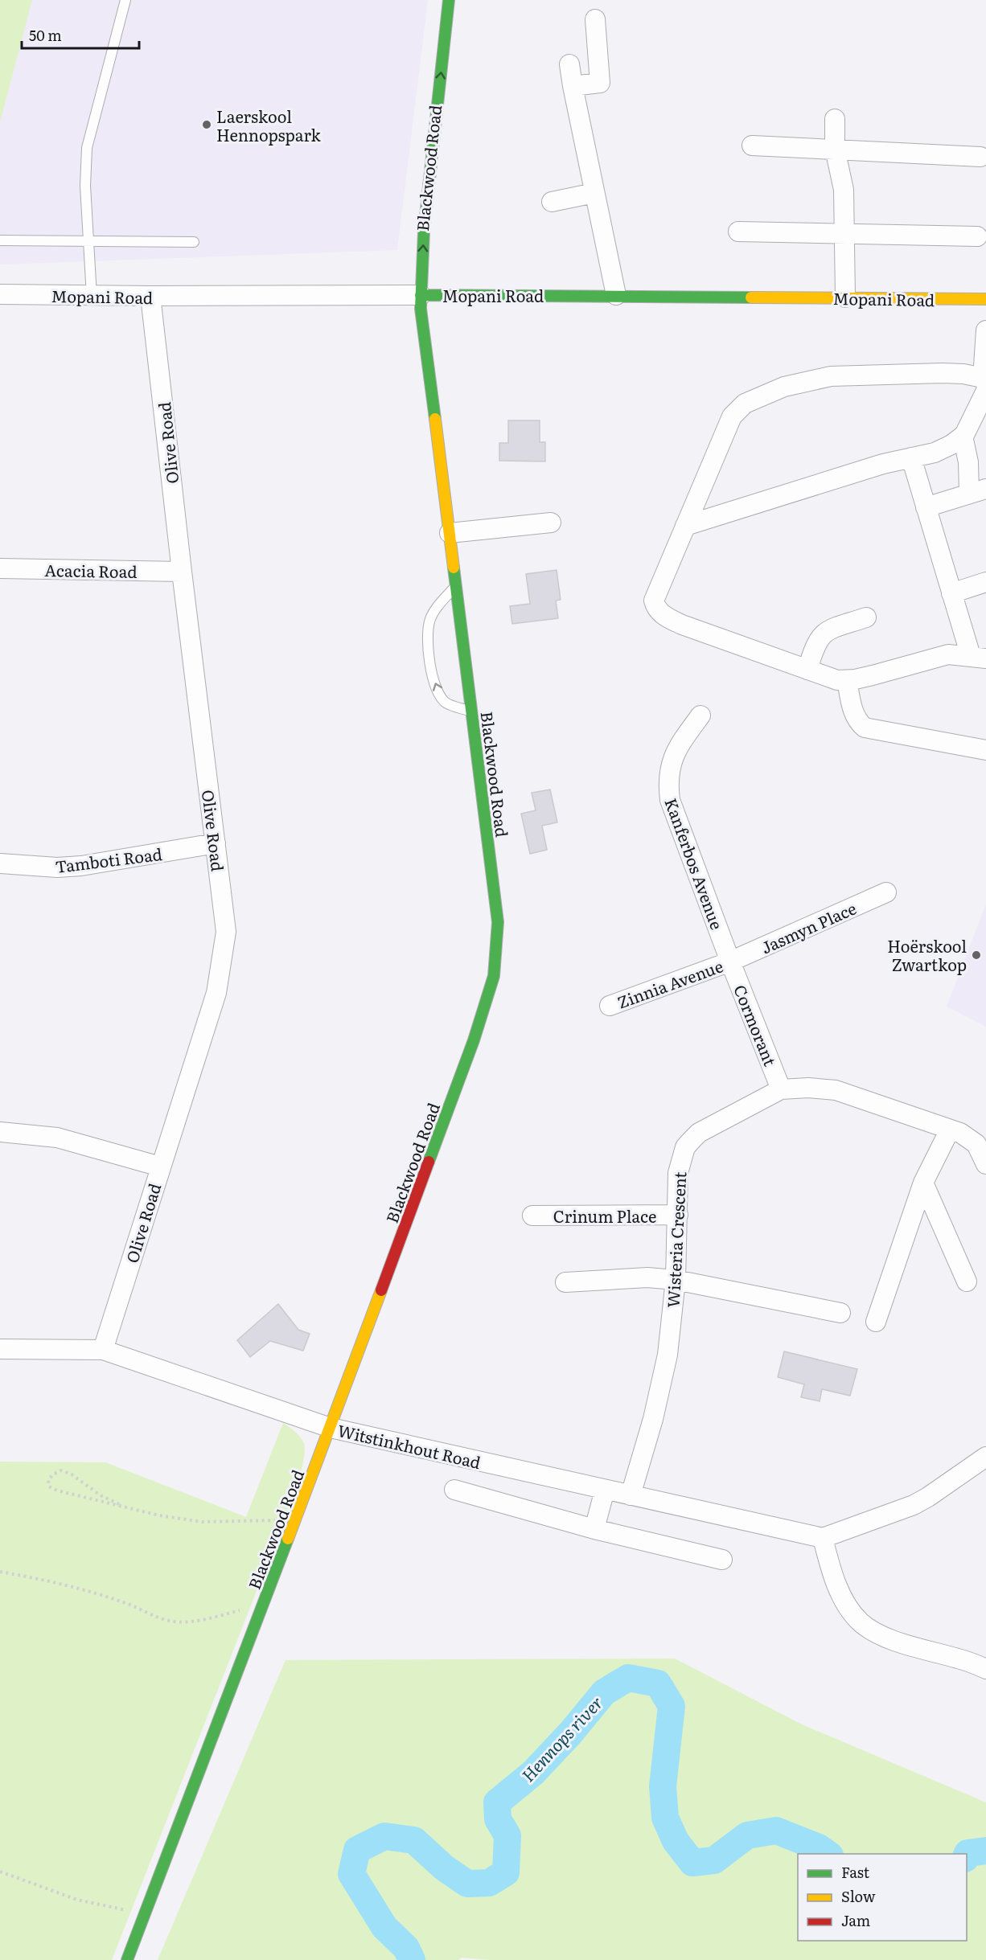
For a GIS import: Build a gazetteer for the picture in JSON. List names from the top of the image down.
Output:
{
  "streets": {
    "street": [
      "Blackwood Road",
      "Mopani Road",
      "Olive Road",
      "Acacia Road",
      "Tamboti Road",
      "Kanferbos Avenue",
      "Jasmyn Place",
      "Zinnia Avenue",
      "Cormorant",
      "Crinum Place",
      "Wisteria Crescent",
      "Witstinkhout Road"
    ]
  },
  "crossings": [
    ["Blackwood Road", "Mopani Road"],
    ["Blackwood Road", "Witstinkhout Road"],
    ["Mopani Road", "Olive Road"],
    ["Olive Road", "Acacia Road"],
    ["Olive Road", "Tamboti Road"],
    ["Olive Road", "Witstinkhout Road"],
    ["Kanferbos Avenue", "Jasmyn Place"],
    ["Kanferbos Avenue", "Zinnia Avenue"],
    ["Kanferbos Avenue", "Cormorant"],
    ["Jasmyn Place", "Zinnia Avenue"],
    ["Jasmyn Place", "Cormorant"],
    ["Zinnia Avenue", "Cormorant"],
    ["Cormorant", "Wisteria Crescent"],
    ["Crinum Place", "Wisteria Crescent"],
    ["Wisteria Crescent", "Witstinkhout Road"]
  ],
  "water": ["Hennops river"],
  "places": ["Laerskool Hennopspark", "Hoërskool Zwartkop"],
  "legend": ["Fast", "Slow", "Jam"],
  "scale_bar": "50 m"
}
